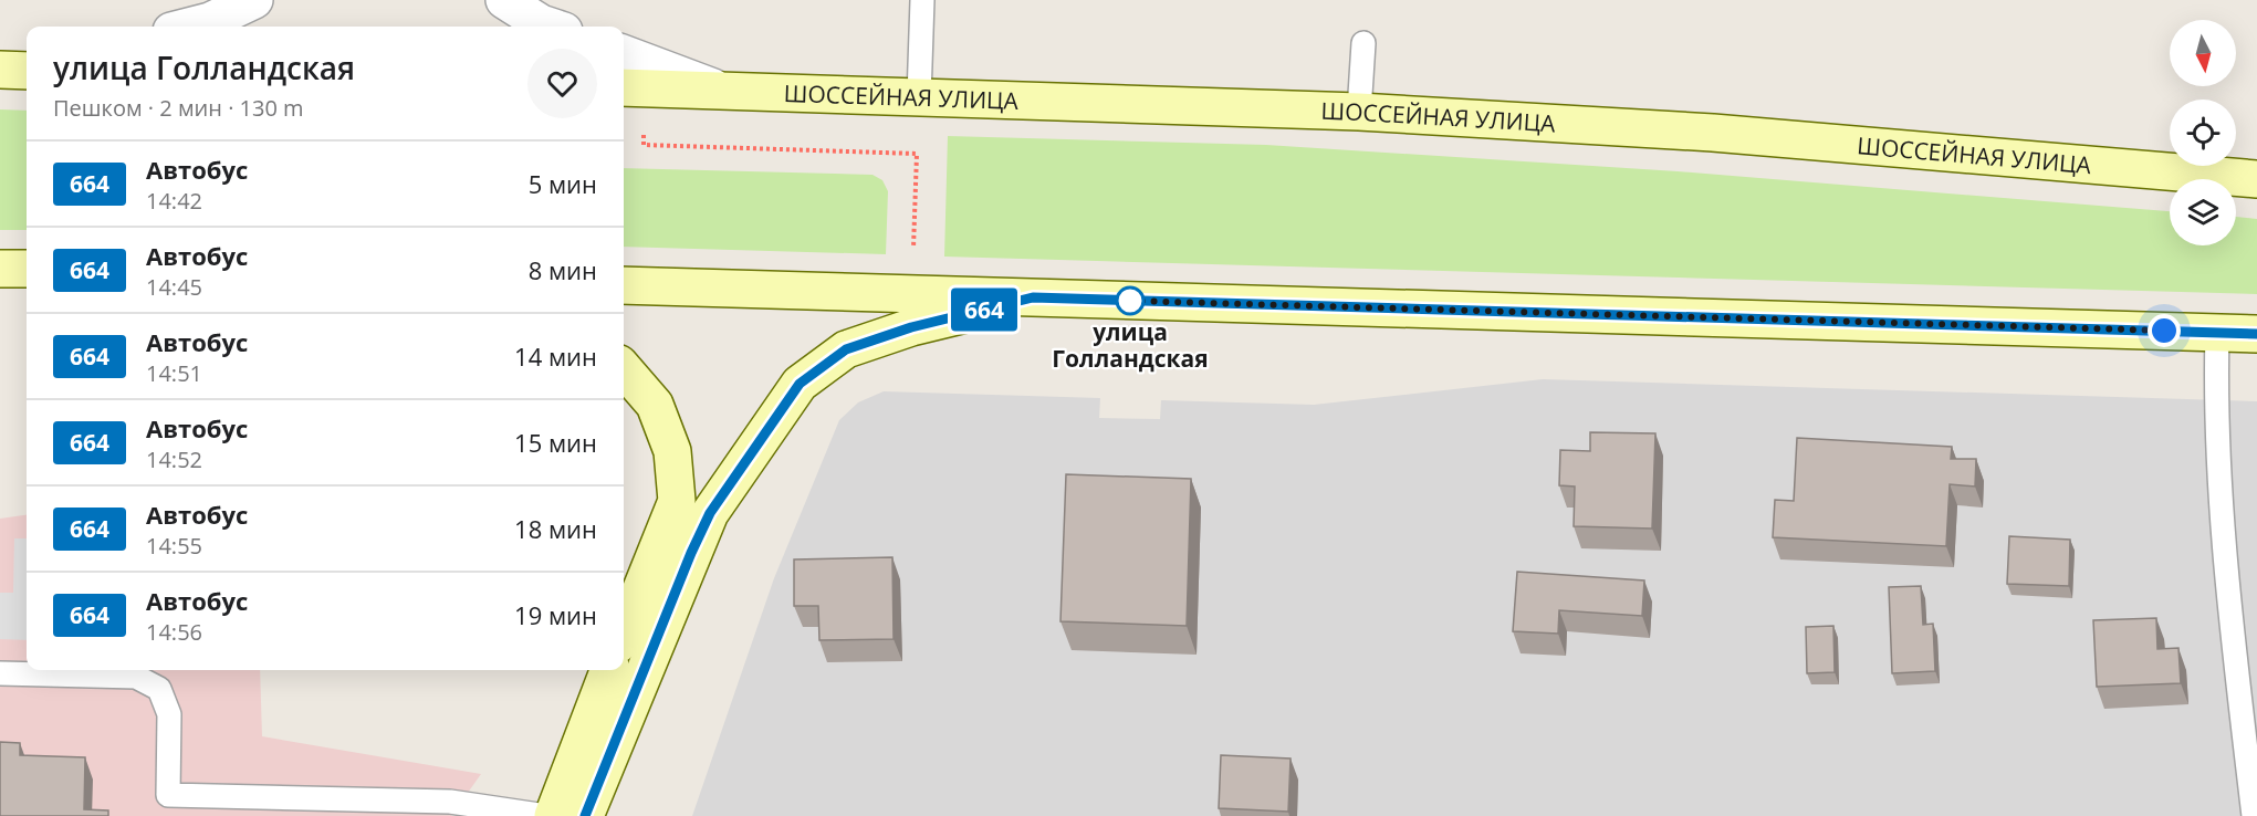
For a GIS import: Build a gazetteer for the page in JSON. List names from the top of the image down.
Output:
{
  "streets": {
    "main road": ["ШОССЕЙНАЯ УЛИЦА"]
  },
  "places": ["улица Голландская"],
  "lines": ["bus line 664"],
  "north": "bottom",
  "page": {
    "on_map": "664",
    "heading": ["улица Голландская", "Пешком · 2 мин · 130 m"],
    "list": [
      {
        "mark": "664",
        "name": "Автобус",
        "note": "14:42",
        "value": "5 мин"
      },
      {
        "mark": "664",
        "name": "Автобус",
        "note": "14:45",
        "value": "8 мин"
      },
      {
        "mark": "664",
        "name": "Автобус",
        "note": "14:51",
        "value": "14 мин"
      },
      {
        "mark": "664",
        "name": "Автобус",
        "note": "14:52",
        "value": "15 мин"
      },
      {
        "mark": "664",
        "name": "Автобус",
        "note": "14:55",
        "value": "18 мин"
      },
      {
        "mark": "664",
        "name": "Автобус",
        "note": "14:56",
        "value": "19 мин"
      }
    ]
  }
}
